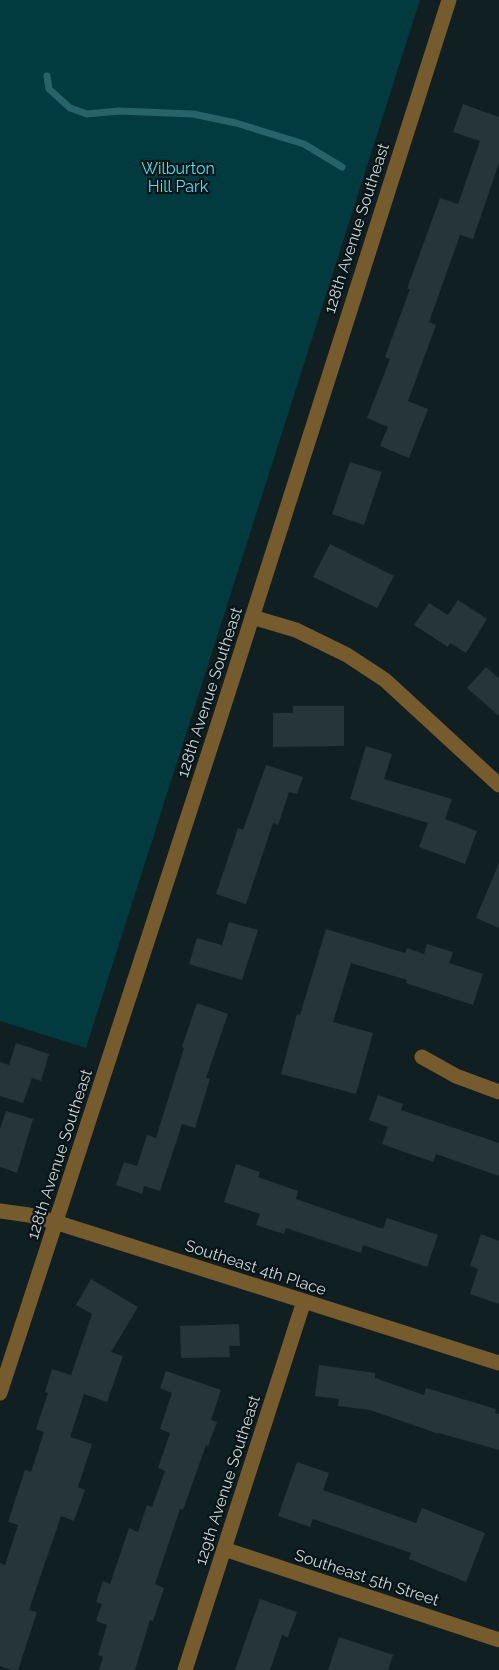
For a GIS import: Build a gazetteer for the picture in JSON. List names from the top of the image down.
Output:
{
  "streets": {
    "street": [
      "128th Avenue Southeast",
      "Southeast 4th Place",
      "129th Avenue Southeast",
      "Southeast 5th Street"
    ]
  },
  "crossings": [
    ["128th Avenue Southeast", "Southeast 4th Place"],
    ["Southeast 4th Place", "129th Avenue Southeast"],
    ["129th Avenue Southeast", "Southeast 5th Street"]
  ],
  "parks": ["Wilburton Hill Park"]
}
